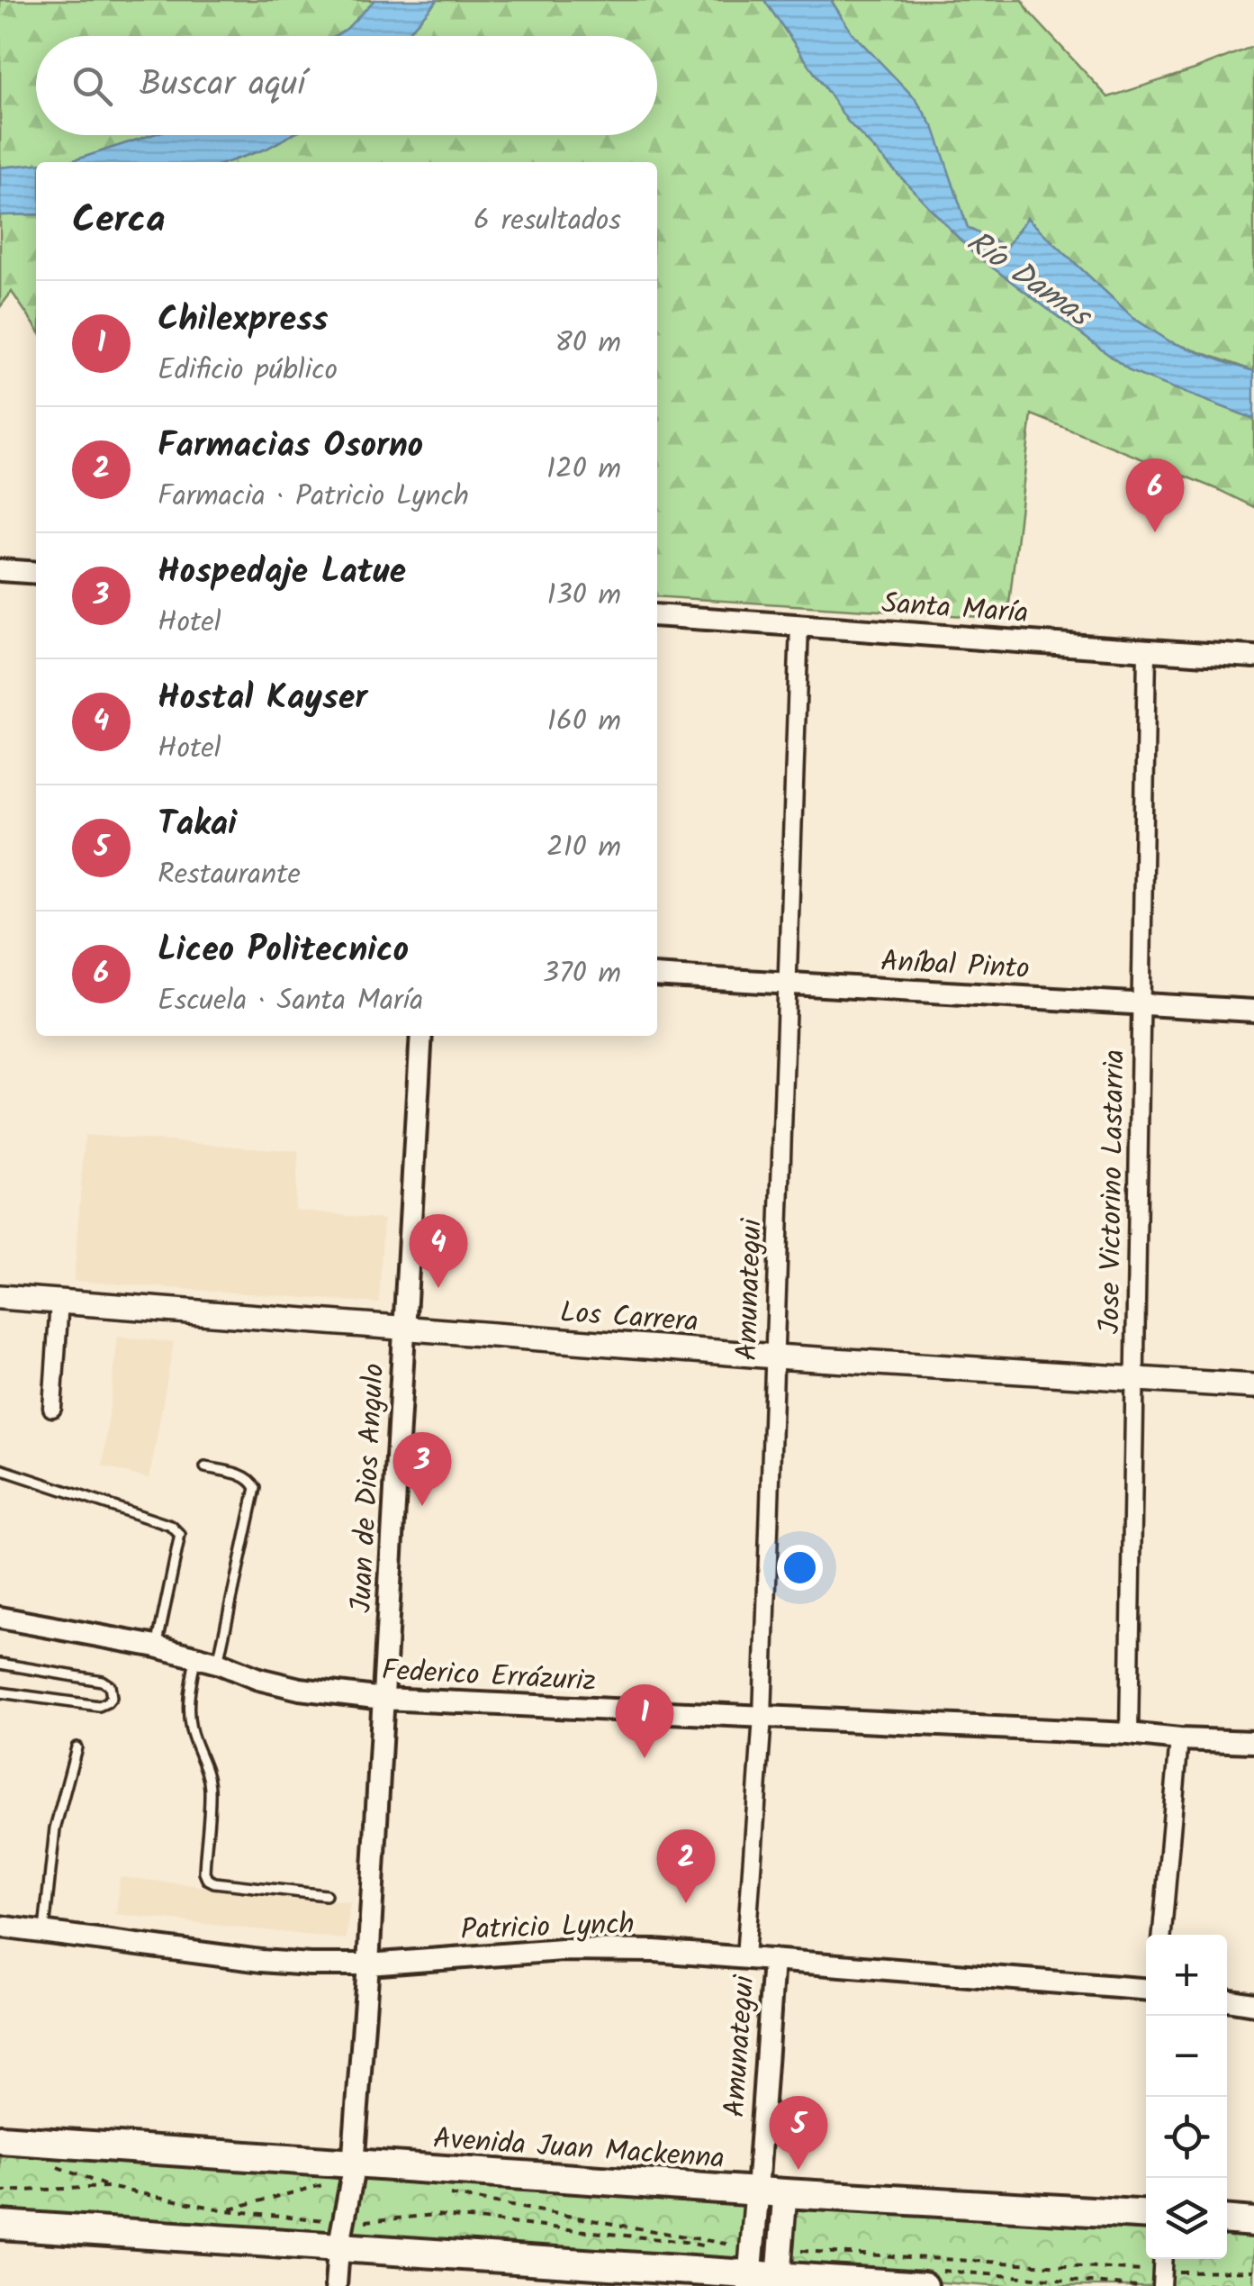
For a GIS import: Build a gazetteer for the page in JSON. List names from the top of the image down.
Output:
{
  "streets": {
    "main road": ["Los Carrera", "Avenida Juan Mackenna"],
    "street": [
      "Santa María",
      "Aníbal Pinto",
      "Jose Victorino Lastarria",
      "Amunategui",
      "Juan de Dios Angulo",
      "Federico Errázuriz",
      "Patricio Lynch"
    ]
  },
  "crossings": [
    ["Santa María", "Jose Victorino Lastarria"],
    ["Santa María", "Amunategui"],
    ["Aníbal Pinto", "Jose Victorino Lastarria"],
    ["Aníbal Pinto", "Amunategui"],
    ["Jose Victorino Lastarria", "Los Carrera"],
    ["Jose Victorino Lastarria", "Federico Errázuriz"],
    ["Amunategui", "Los Carrera"],
    ["Amunategui", "Federico Errázuriz"],
    ["Amunategui", "Patricio Lynch"],
    ["Amunategui", "Avenida Juan Mackenna"],
    ["Los Carrera", "Juan de Dios Angulo"],
    ["Juan de Dios Angulo", "Federico Errázuriz"],
    ["Juan de Dios Angulo", "Patricio Lynch"],
    ["Juan de Dios Angulo", "Avenida Juan Mackenna"]
  ],
  "water": ["Río Damas"],
  "page": {
    "search": "Buscar aquí",
    "heading": ["Cerca", "6 resultados"],
    "list": [
      {
        "mark": "1",
        "name": "Chilexpress",
        "note": "Edificio público",
        "value": "80 m"
      },
      {
        "mark": "2",
        "name": "Farmacias Osorno",
        "note": "Farmacia · Patricio Lynch",
        "value": "120 m"
      },
      {
        "mark": "3",
        "name": "Hospedaje Latue",
        "note": "Hotel",
        "value": "130 m"
      },
      {
        "mark": "4",
        "name": "Hostal Kayser",
        "note": "Hotel",
        "value": "160 m"
      },
      {
        "mark": "5",
        "name": "Takai",
        "note": "Restaurante",
        "value": "210 m"
      },
      {
        "mark": "6",
        "name": "Liceo Politecnico",
        "note": "Escuela · Santa María",
        "value": "370 m"
      }
    ],
    "pins": [
      "6",
      "4",
      "3",
      "1",
      "2",
      "5"
    ],
    "map_buttons": ["+", "−"]
  }
}
